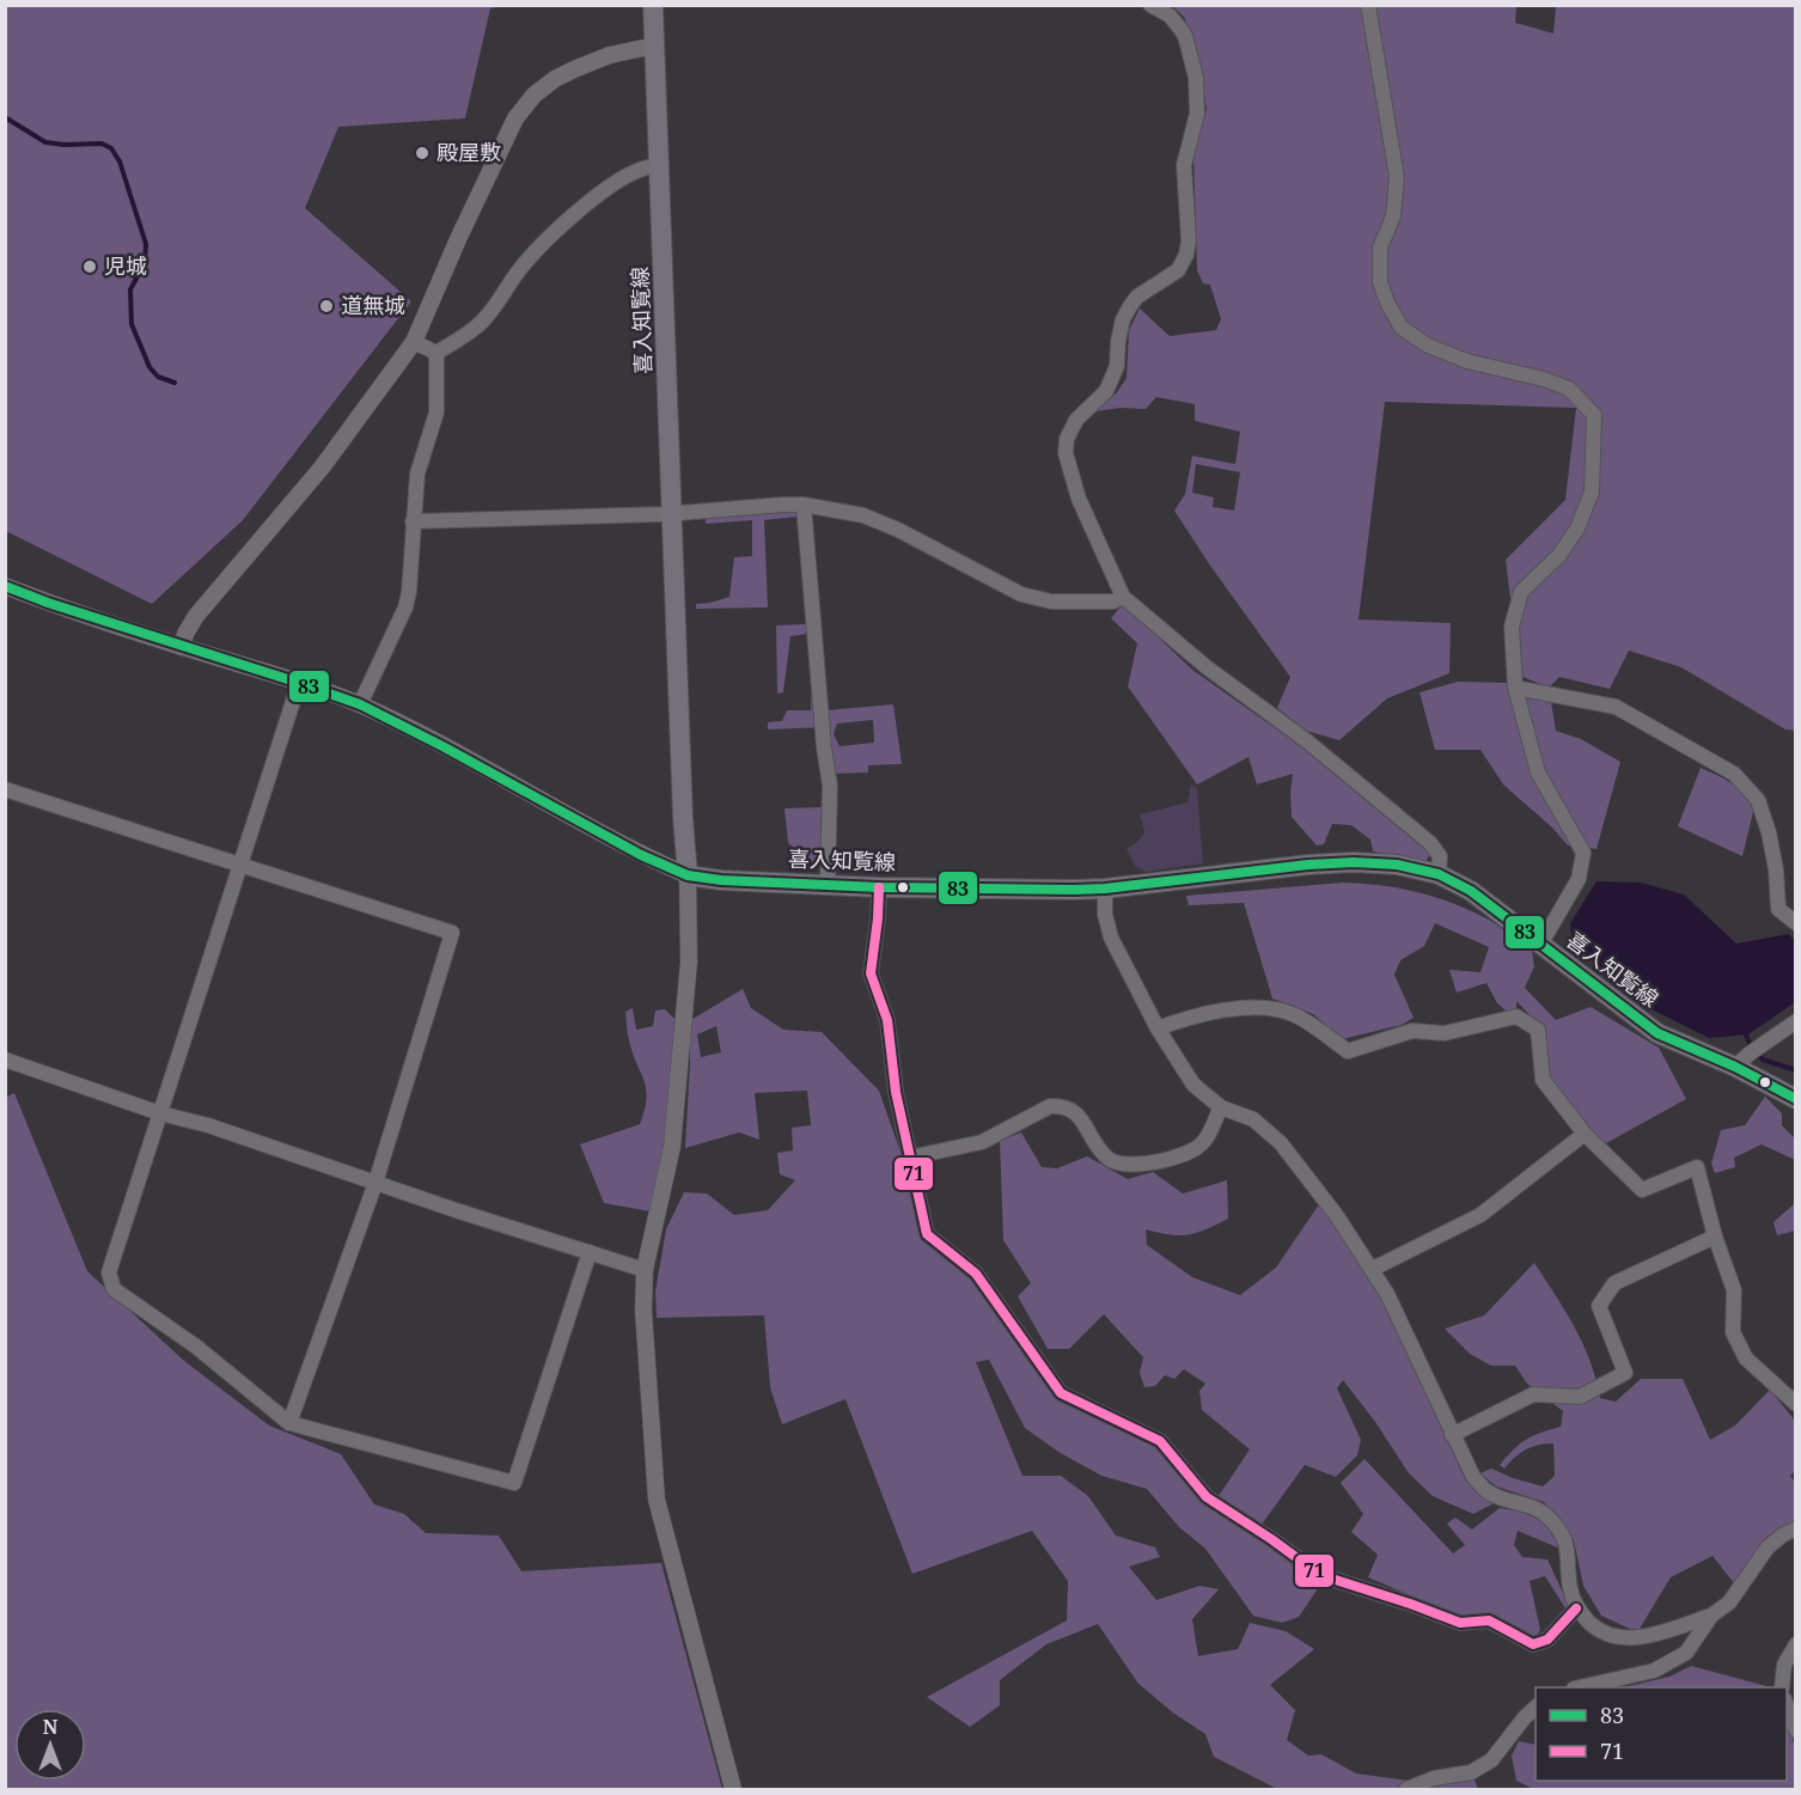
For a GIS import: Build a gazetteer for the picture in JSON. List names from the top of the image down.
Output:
{
  "streets": {
    "main road": ["喜入知覧線"]
  },
  "places": ["殿屋敷", "児城", "道無城"],
  "lines": ["transit line 83", "transit line 71"],
  "legend": ["83", "71"],
  "north": "top"
}
